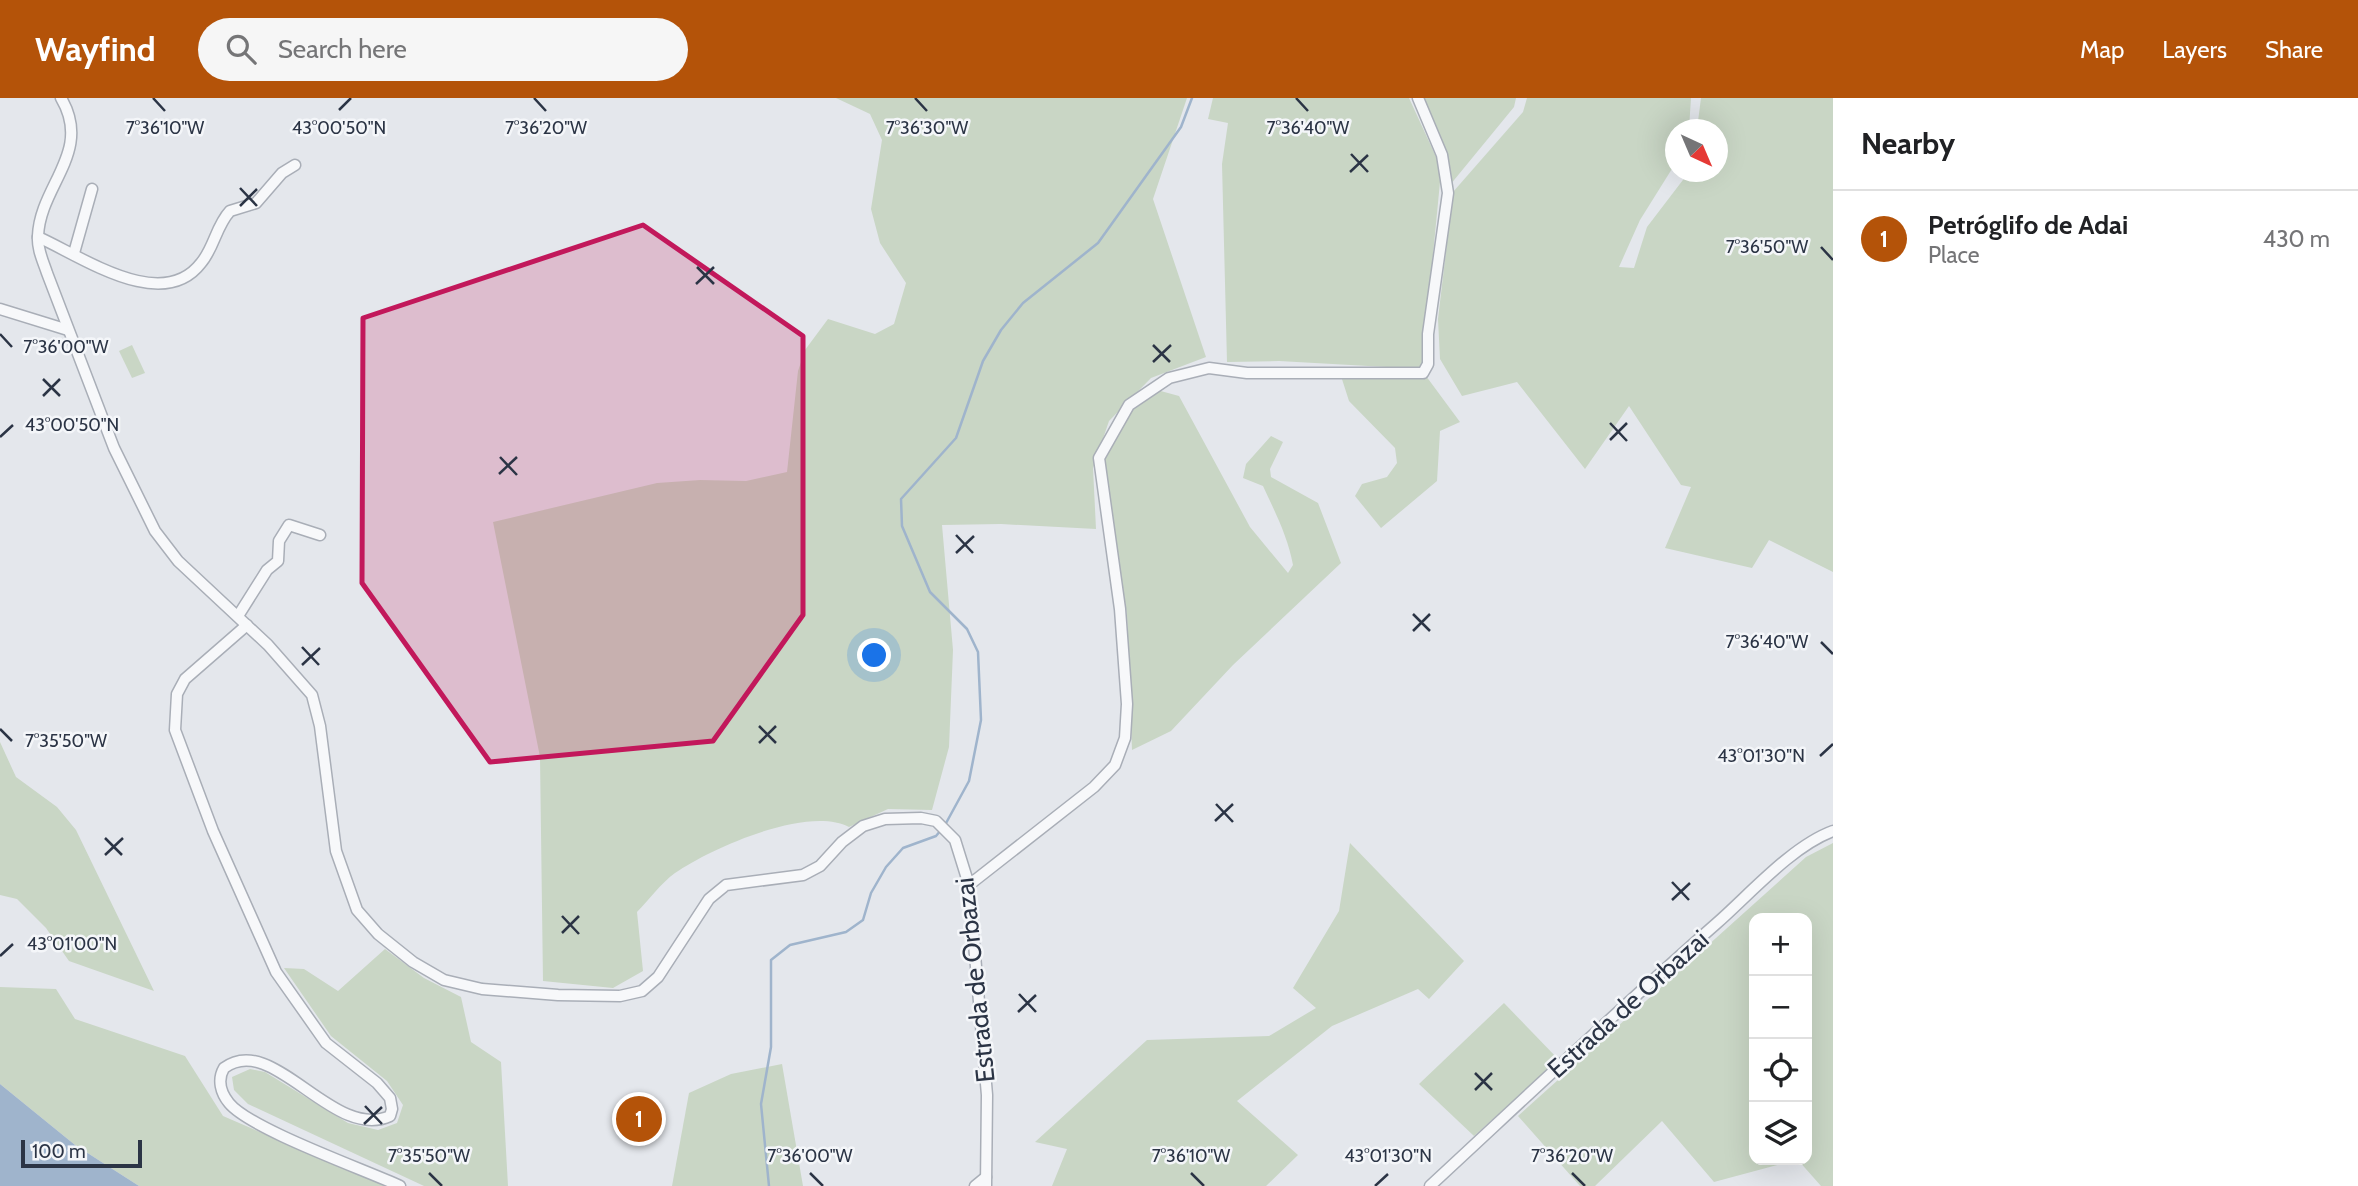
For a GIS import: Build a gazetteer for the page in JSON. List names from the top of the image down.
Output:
{
  "streets": {
    "street": ["Estrada de Orbazai"]
  },
  "scale_bar": "100 m",
  "north": "bottom right",
  "page": {
    "header": "Wayfind",
    "search": "Search here",
    "nav": ["Map", "Layers", "Share"],
    "heading": "Nearby",
    "list": [
      {
        "mark": "1",
        "name": "Petróglifo de Adai",
        "note": "Place",
        "value": "430 m"
      }
    ],
    "map_buttons": ["+", "−"],
    "pins": "1",
    "scale": "100 m"
  },
  "coordinates": [
    "43°00'50\"N",
    "7°36'10\"W",
    "7°36'20\"W",
    "7°36'30\"W",
    "7°36'40\"W",
    "7°36'50\"W",
    "7°36'00\"W",
    "7°35'50\"W",
    "43°01'30\"N",
    "43°01'00\"N"
  ]
}
